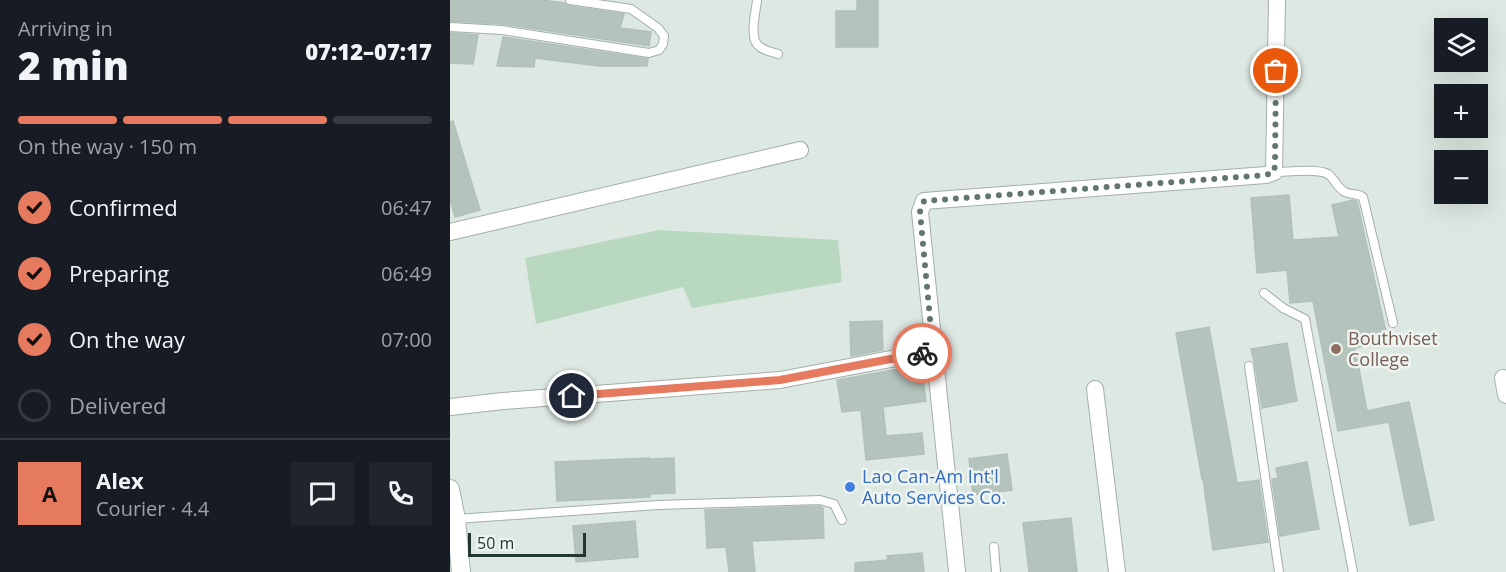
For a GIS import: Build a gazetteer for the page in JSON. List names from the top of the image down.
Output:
{
  "places": ["Bouthviset College", "Lao Can-Am Int'l Auto Services Co."],
  "scale_bar": "50 m",
  "page": {
    "heading": ["2 min", "Arriving in", "07:12–07:17"],
    "panel": ["Alex", "Courier · 4.4"],
    "map_buttons": ["+", "−"],
    "bar": "On the way · 150 m",
    "list": [
      ["Confirmed", "06:47"],
      ["Preparing", "06:49"],
      ["On the way", "07:00"],
      "Delivered"
    ],
    "round": "A",
    "scale": "50 m"
  }
}
